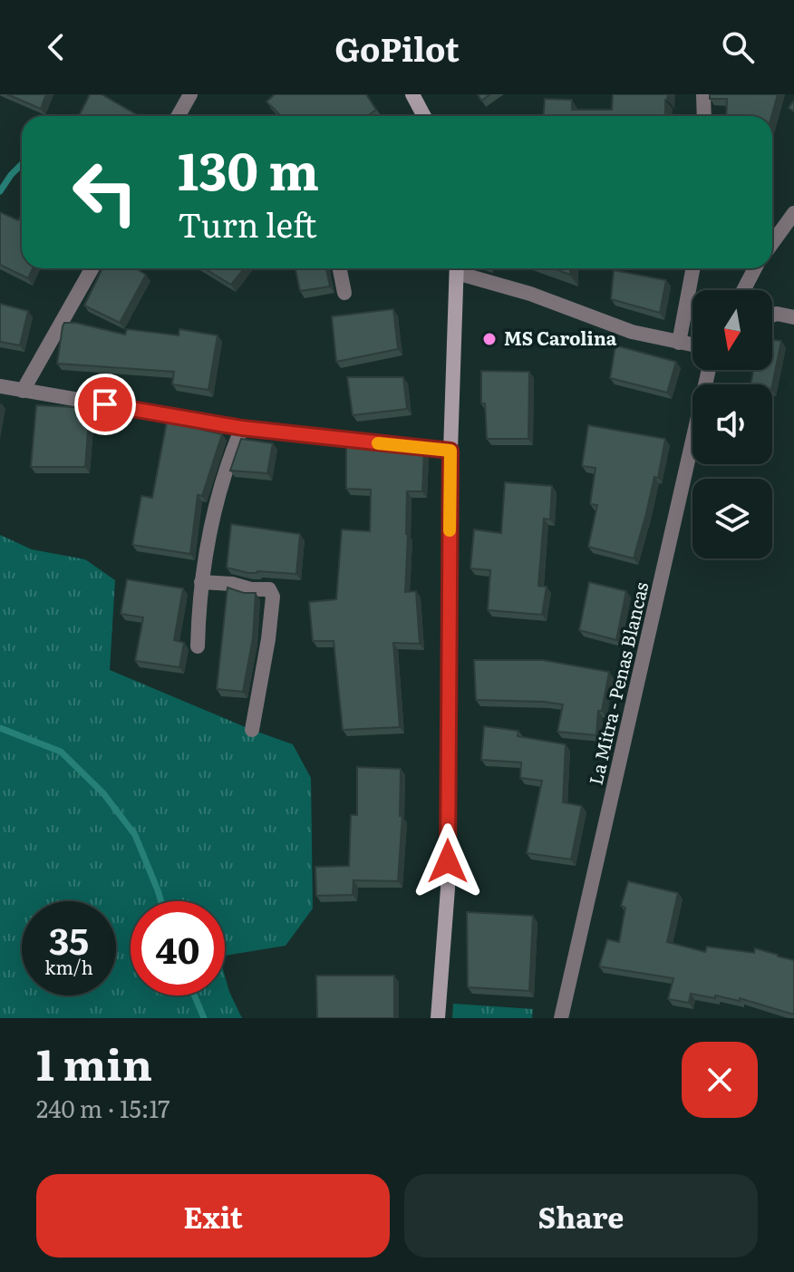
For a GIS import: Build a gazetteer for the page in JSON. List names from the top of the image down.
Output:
{
  "streets": {
    "street": ["La Mitra - Penas Blancas"]
  },
  "places": ["MS Carolina"],
  "north": "bottom",
  "page": {
    "header": "GoPilot",
    "turn": ["130 m", "Turn left"],
    "speed": "35 km/h",
    "limit": "40",
    "heading": ["1 min", "240 m · 15:17"],
    "buttons": ["Exit", "Share"]
  }
}
